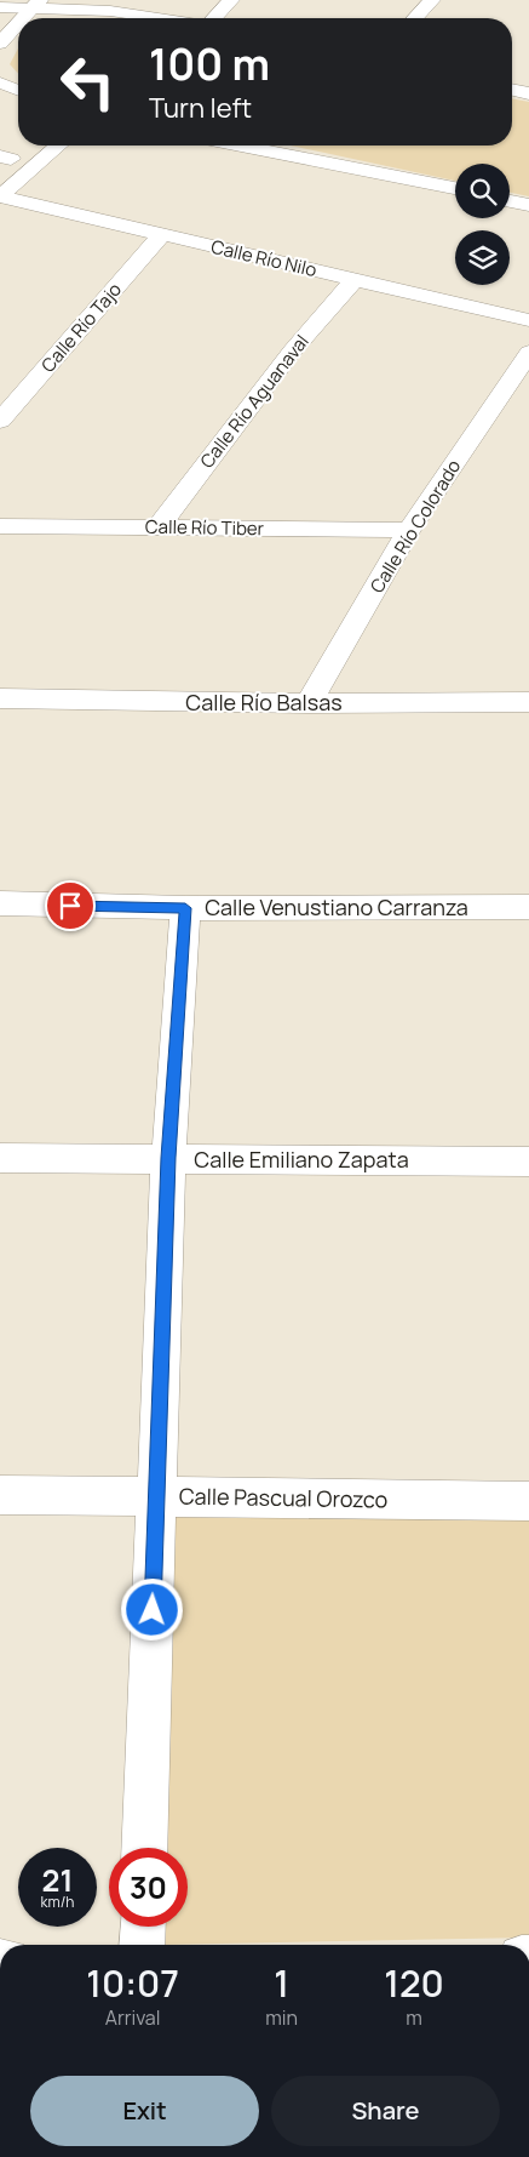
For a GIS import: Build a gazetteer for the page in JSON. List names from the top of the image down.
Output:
{
  "streets": {
    "street": [
      "Calle Río Nilo",
      "Calle Río Tajo",
      "Calle Río Aguanaval",
      "Calle Río Colorado",
      "Calle Río Tiber",
      "Calle Río Balsas",
      "Calle Venustiano Carranza",
      "Calle Emiliano Zapata",
      "Calle Pascual Orozco"
    ]
  },
  "crossings": [
    ["Calle Río Nilo", "Calle Río Tajo"],
    ["Calle Río Nilo", "Calle Río Aguanaval"],
    ["Calle Río Aguanaval", "Calle Río Tiber"],
    ["Calle Río Colorado", "Calle Río Tiber"],
    ["Calle Río Colorado", "Calle Río Balsas"]
  ],
  "page": {
    "turn": ["100 m", "Turn left"],
    "speed": "21 km/h",
    "limit": "30",
    "eta": [
      "10:07",
      "Arrival",
      "1",
      "min",
      "120",
      "m"
    ],
    "buttons": ["Exit", "Share"]
  }
}
